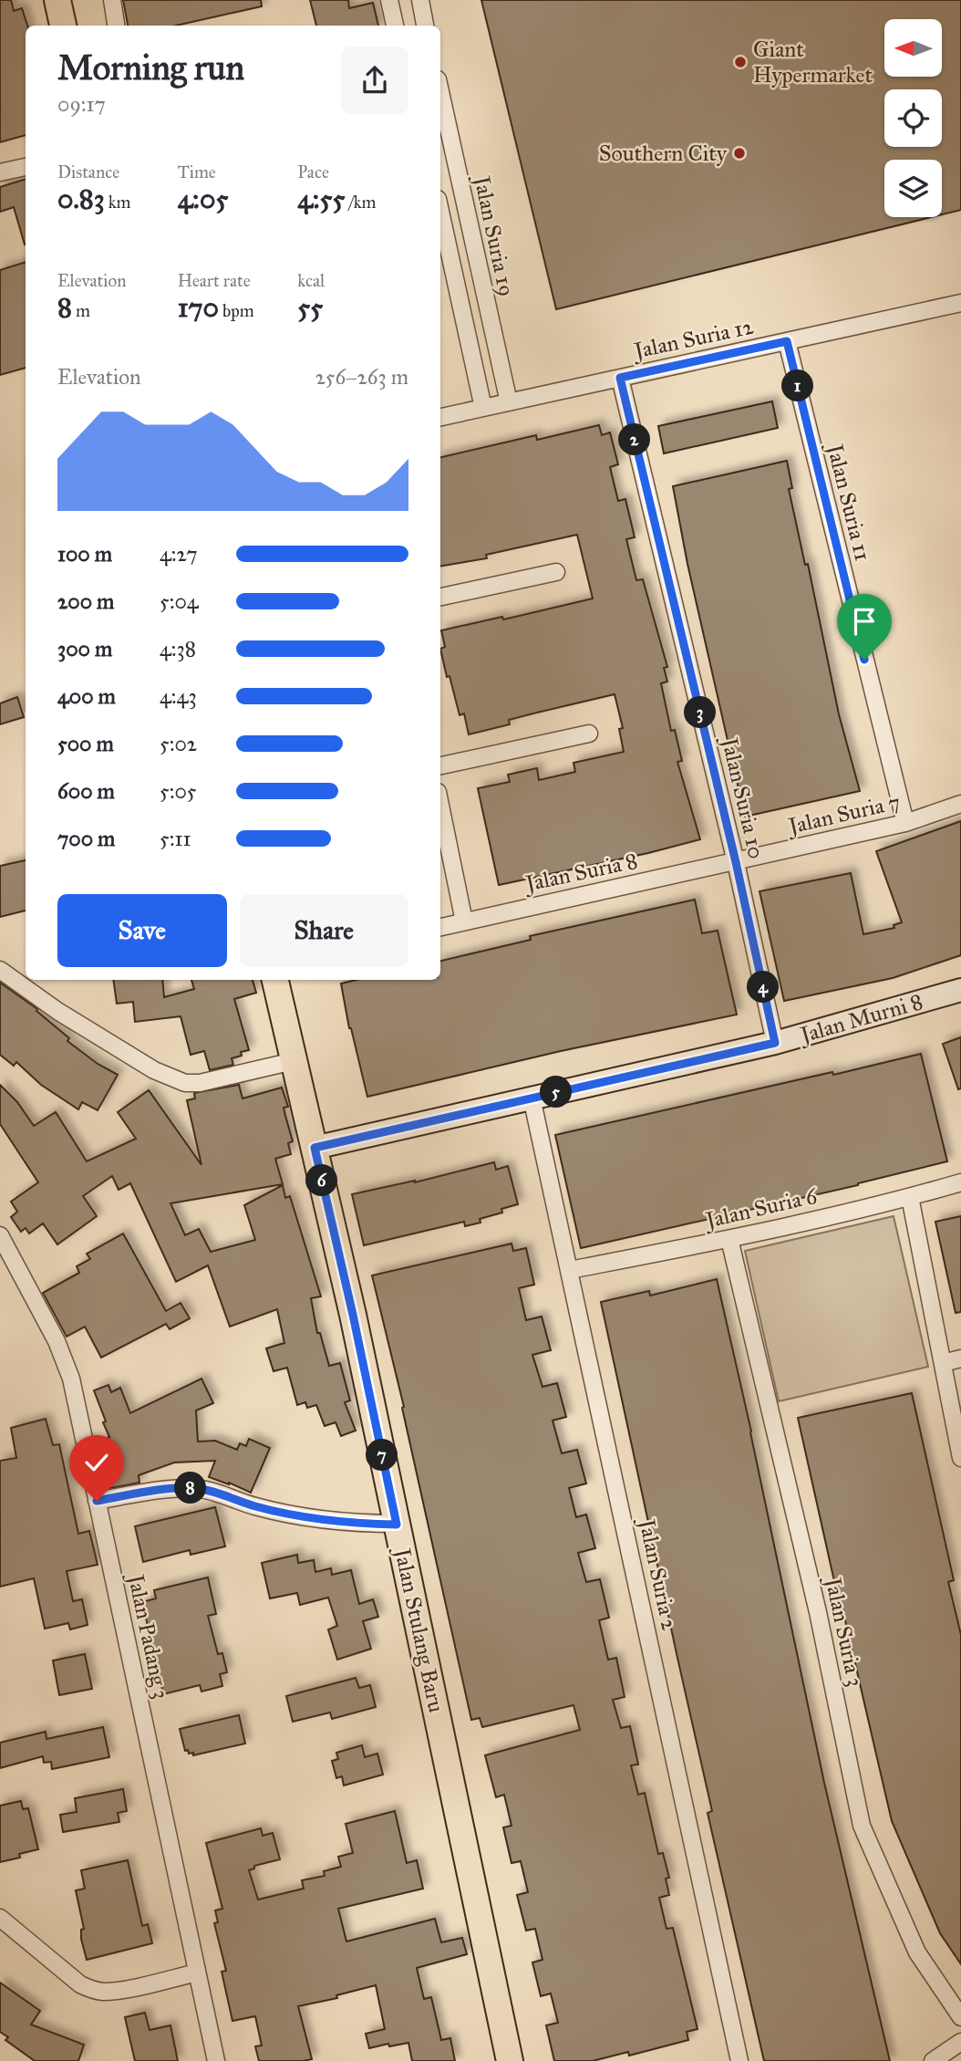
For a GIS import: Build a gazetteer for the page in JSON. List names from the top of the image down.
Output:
{
  "streets": {
    "main road": ["Jalan Stulang Baru"],
    "street": [
      "Jalan Suria 19",
      "Jalan Suria 12",
      "Jalan Suria 11",
      "Jalan Suria 10",
      "Jalan Suria 7",
      "Jalan Suria 8",
      "Jalan Murni 8",
      "Jalan Suria 6",
      "Jalan Suria 2",
      "Jalan Suria 3",
      "Jalan Padang 3"
    ]
  },
  "crossings": [
    ["Jalan Suria 19", "Jalan Suria 12"],
    ["Jalan Suria 12", "Jalan Suria 11"],
    ["Jalan Suria 12", "Jalan Suria 10"],
    ["Jalan Suria 11", "Jalan Suria 7"],
    ["Jalan Suria 10", "Jalan Suria 7"],
    ["Jalan Suria 10", "Jalan Suria 8"],
    ["Jalan Suria 10", "Jalan Murni 8"],
    ["Jalan Suria 7", "Jalan Suria 8"],
    ["Jalan Murni 8", "Jalan Suria 2"],
    ["Jalan Murni 8", "Jalan Stulang Baru"],
    ["Jalan Suria 6", "Jalan Suria 2"],
    ["Jalan Suria 6", "Jalan Suria 3"]
  ],
  "places": ["Giant Hypermarket", "Southern City"],
  "north": "left",
  "page": {
    "heading": ["Morning run", "09:17"],
    "stats": [
      ["Distance", "0.83 km"],
      ["Time", "4:05"],
      ["Pace", "4:55 /km"],
      ["Elevation", "8 m"],
      ["Heart rate", "170 bpm"],
      ["kcal", "55"]
    ],
    "chart": ["Elevation", "256–263 m"],
    "pins": [
      "1",
      "2",
      "3",
      "4",
      "5",
      "6",
      "7",
      "8"
    ],
    "list": [
      {
        "name": "100 m",
        "note": "4:27"
      },
      {
        "name": "200 m",
        "note": "5:04"
      },
      {
        "name": "300 m",
        "note": "4:38"
      },
      {
        "name": "400 m",
        "note": "4:43"
      },
      {
        "name": "500 m",
        "note": "5:02"
      },
      {
        "name": "600 m",
        "note": "5:05"
      },
      {
        "name": "700 m",
        "note": "5:11"
      }
    ],
    "buttons": ["Save", "Share"]
  }
}
